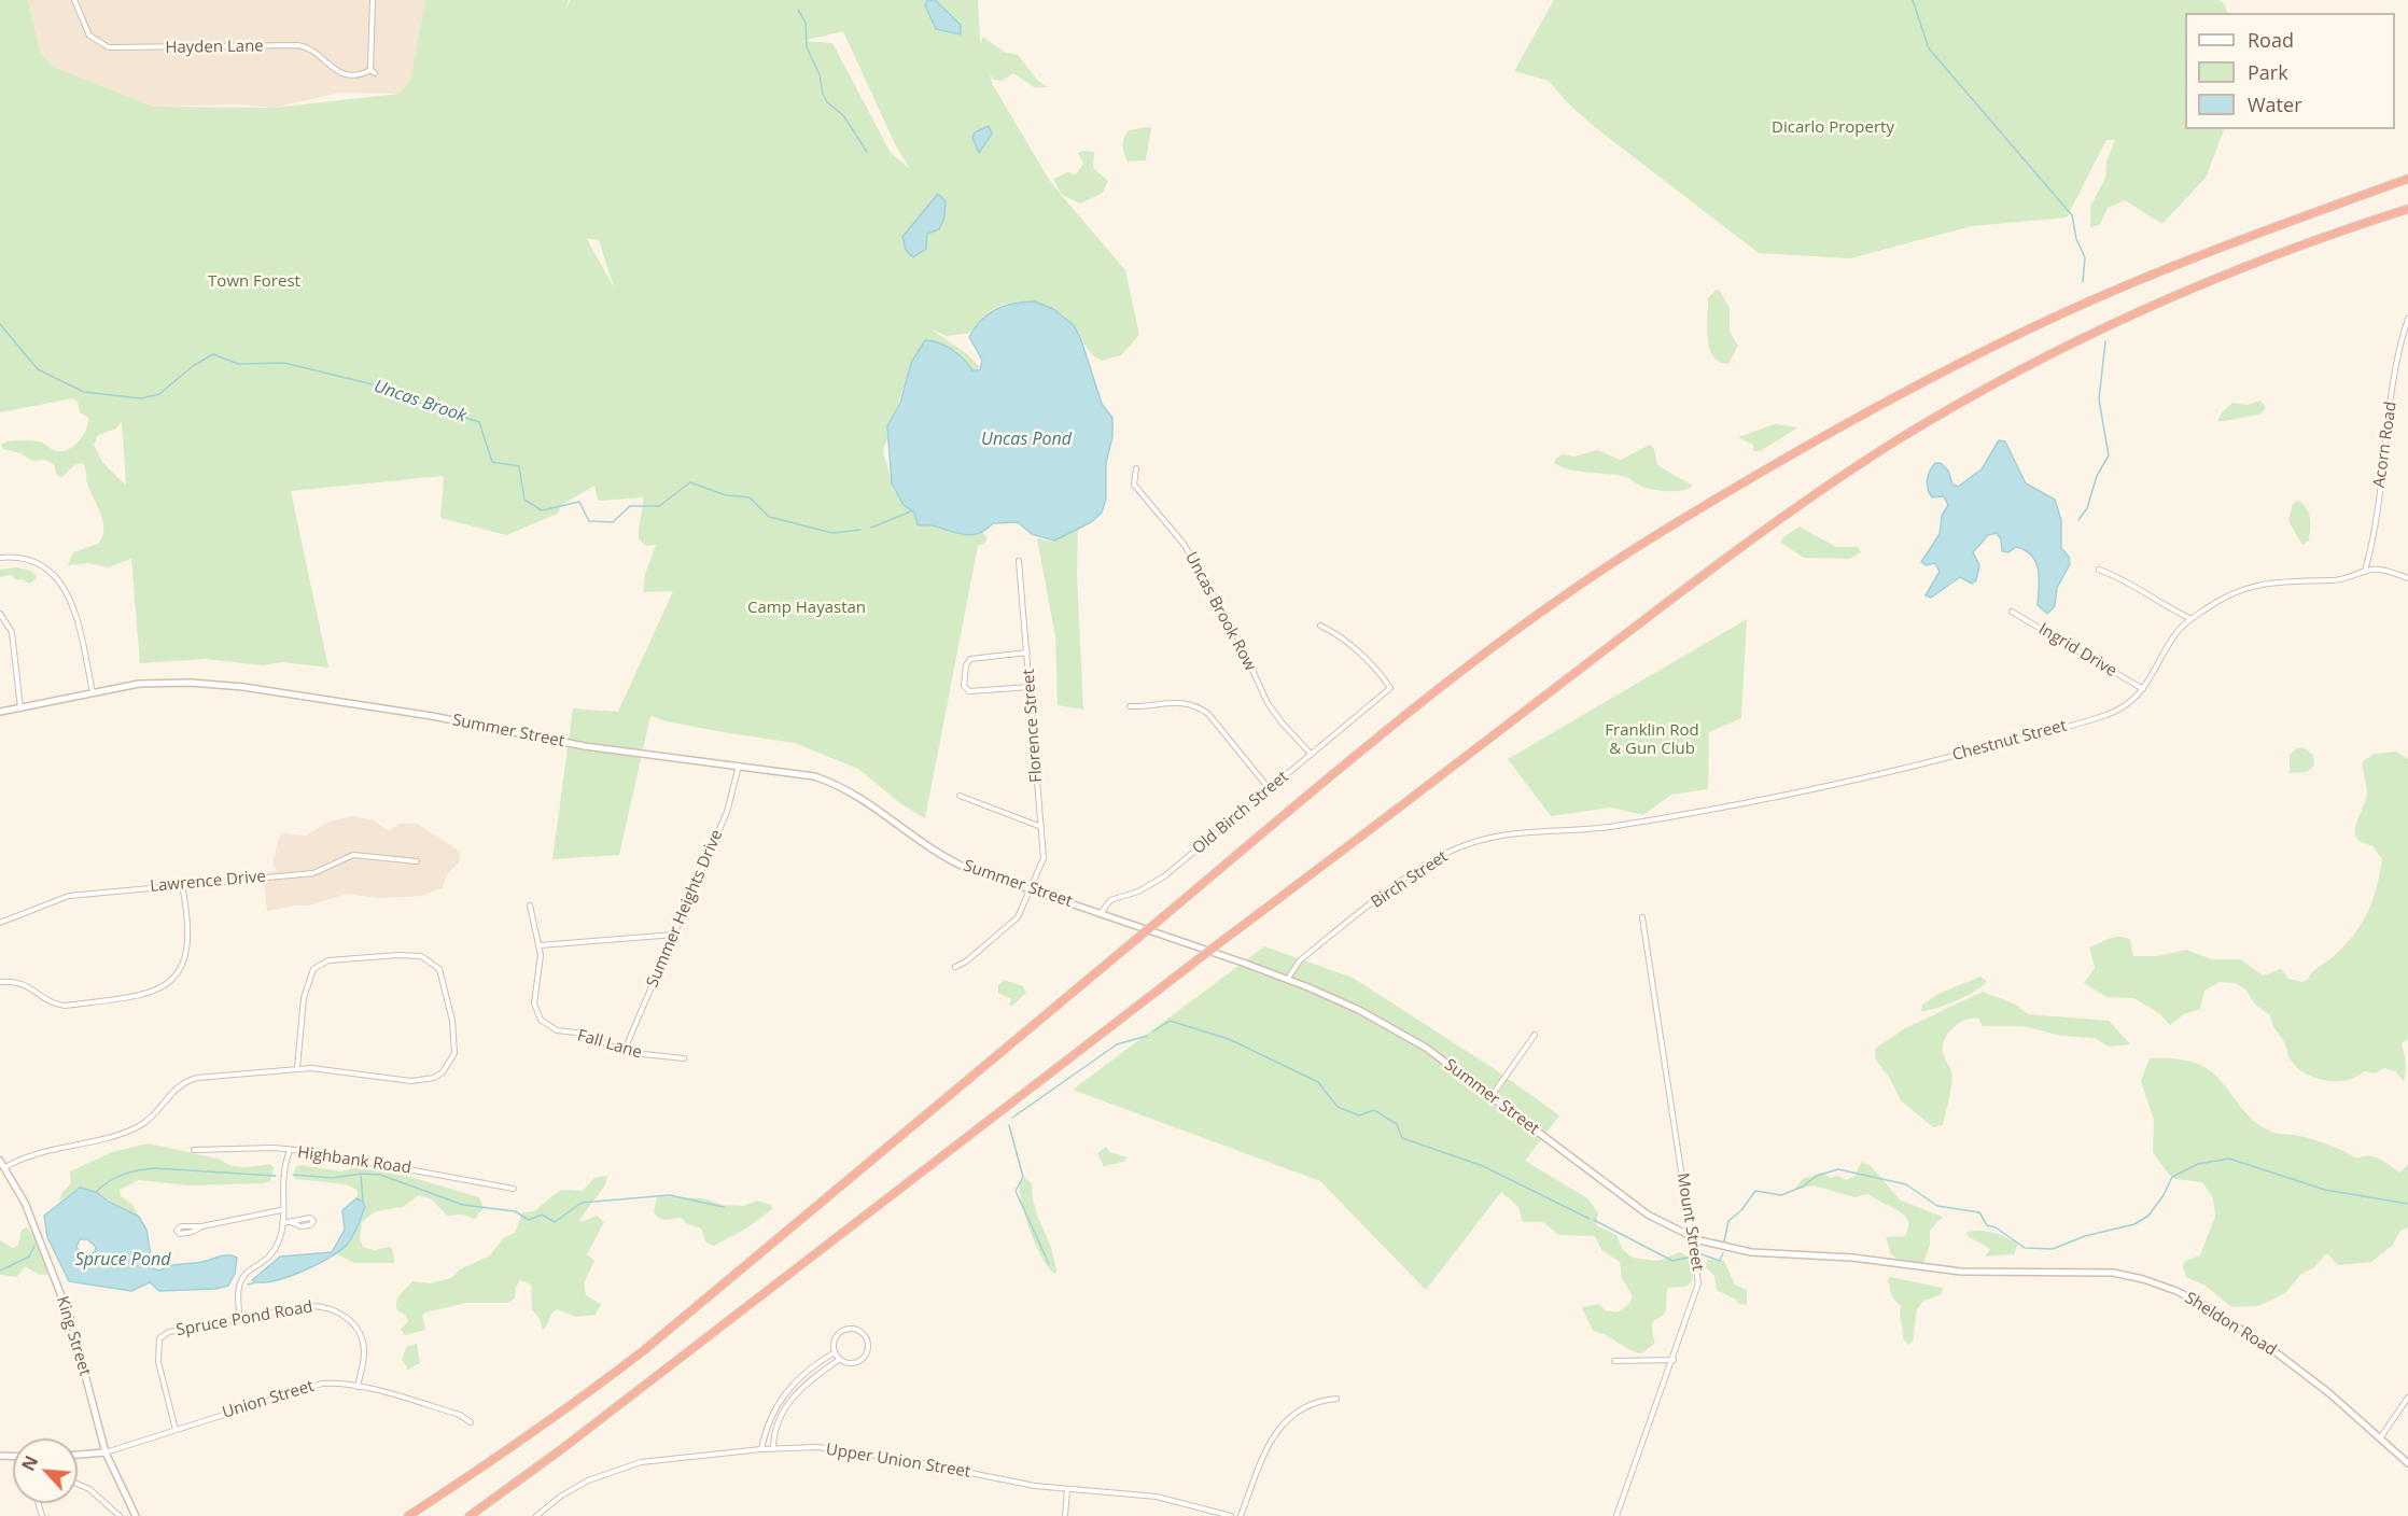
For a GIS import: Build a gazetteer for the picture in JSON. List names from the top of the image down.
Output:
{
  "streets": {
    "main road": [
      "Summer Street",
      "Sheldon Road",
      "King Street",
      "Union Street"
    ],
    "street": [
      "Hayden Lane",
      "Acorn Road",
      "Uncas Brook Row",
      "Ingrid Drive",
      "Florence Street",
      "Chestnut Street",
      "Old Birch Street",
      "Birch Street",
      "Lawrence Drive",
      "Summer Heights Drive",
      "Fall Lane",
      "Highbank Road",
      "Mount Street",
      "Spruce Pond Road",
      "Upper Union Street"
    ]
  },
  "crossings": [
    ["Acorn Road", "Chestnut Street"],
    ["Uncas Brook Row", "Old Birch Street"],
    ["Ingrid Drive", "Chestnut Street"],
    ["Florence Street", "Summer Street"],
    ["Summer Street", "Old Birch Street"],
    ["Summer Street", "Birch Street"],
    ["Summer Street", "Summer Heights Drive"],
    ["Summer Street", "Mount Street"],
    ["Summer Street", "Sheldon Road"],
    ["Chestnut Street", "Birch Street"],
    ["Summer Heights Drive", "Fall Lane"],
    ["Spruce Pond Road", "Union Street"],
    ["King Street", "Union Street"]
  ],
  "water": ["Uncas Brook", "Uncas Pond", "Spruce Pond"],
  "parks": [
    "Dicarlo Property",
    "Town Forest",
    "Camp Hayastan",
    "Franklin Rod & Gun Club"
  ],
  "legend": ["Road", "Park", "Water"],
  "north": "top left"
}
